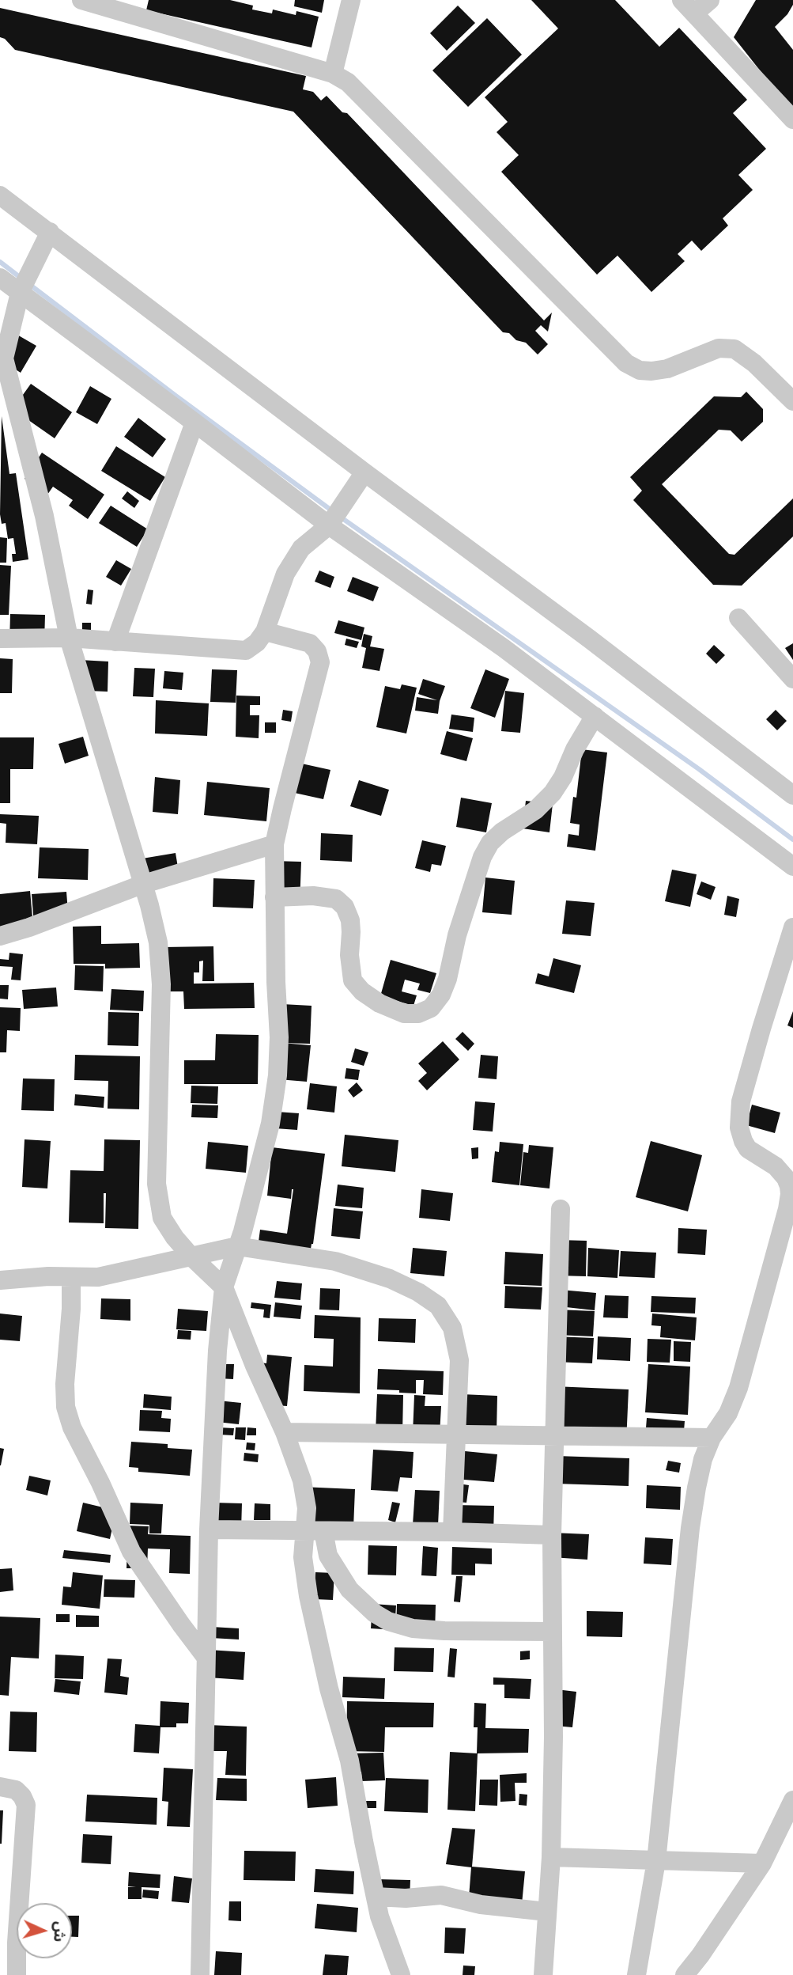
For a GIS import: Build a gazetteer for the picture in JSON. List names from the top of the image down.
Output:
{
  "north": "right"
}
